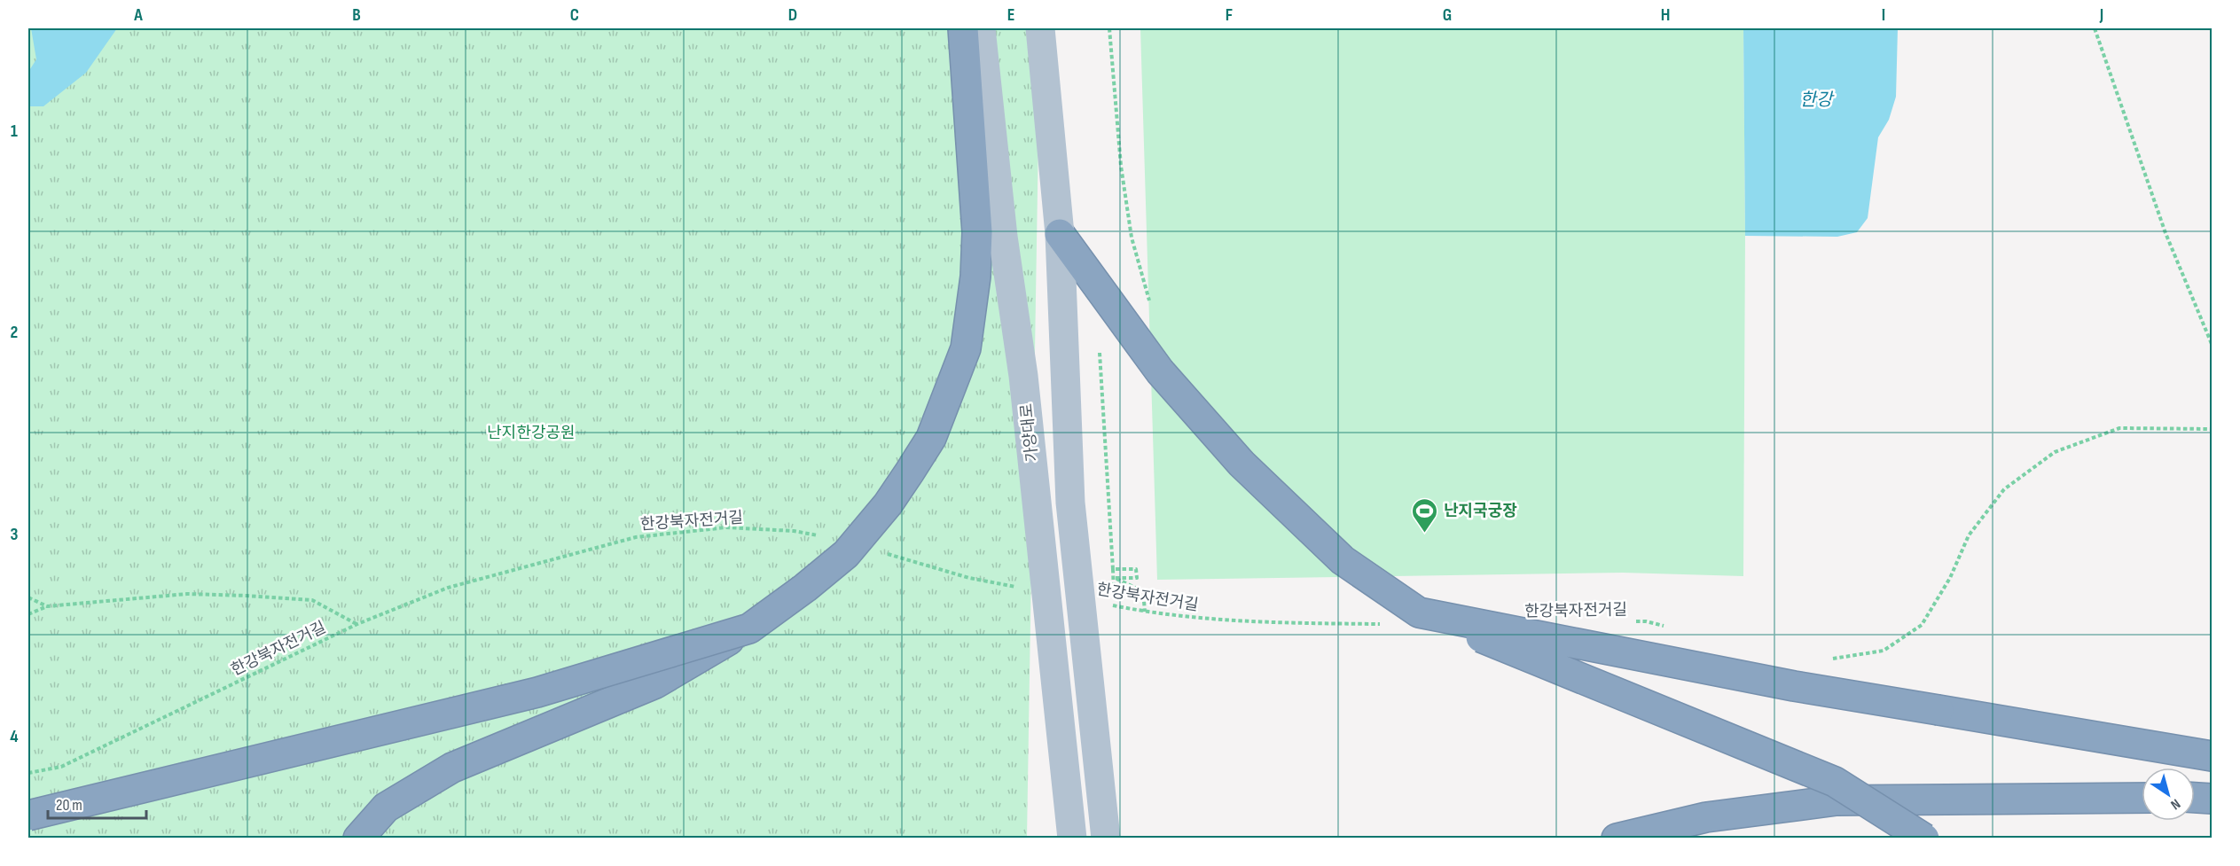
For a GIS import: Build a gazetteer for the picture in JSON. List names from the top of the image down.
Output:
{
  "streets": {
    "main road": ["가양대로"],
    "path": ["한강북자전거길"]
  },
  "water": ["한강"],
  "parks": ["난지한강공원"],
  "places": {
    "sports": ["난지국궁장"]
  },
  "scale_bar": "20 m",
  "north": "bottom right",
  "grid": {
    "columns": [
      "A",
      "B",
      "C",
      "D",
      "E",
      "F",
      "G",
      "H",
      "I",
      "J"
    ],
    "rows": [
      "1",
      "2",
      "3",
      "4"
    ]
  }
}
